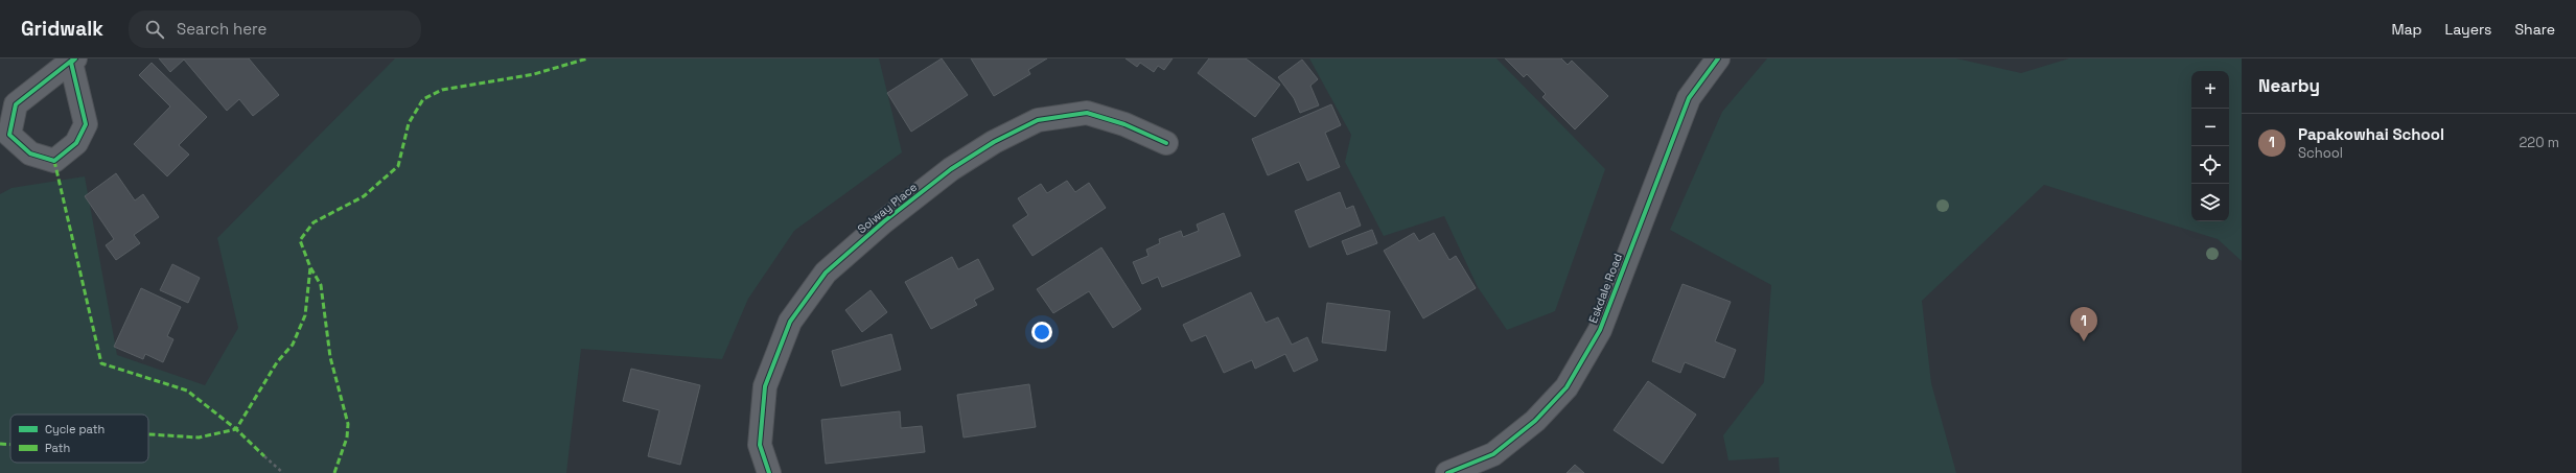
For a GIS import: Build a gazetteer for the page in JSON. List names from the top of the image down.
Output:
{
  "streets": {
    "street": ["Solway Place", "Eskdale Road"]
  },
  "legend": ["Cycle path", "Path"],
  "page": {
    "header": "Gridwalk",
    "search": "Search here",
    "nav": ["Map", "Layers", "Share"],
    "heading": "Nearby",
    "map_buttons": ["+", "−"],
    "list": [
      {
        "mark": "1",
        "name": "Papakowhai School",
        "note": "School",
        "value": "220 m"
      }
    ],
    "pins": "1"
  }
}
